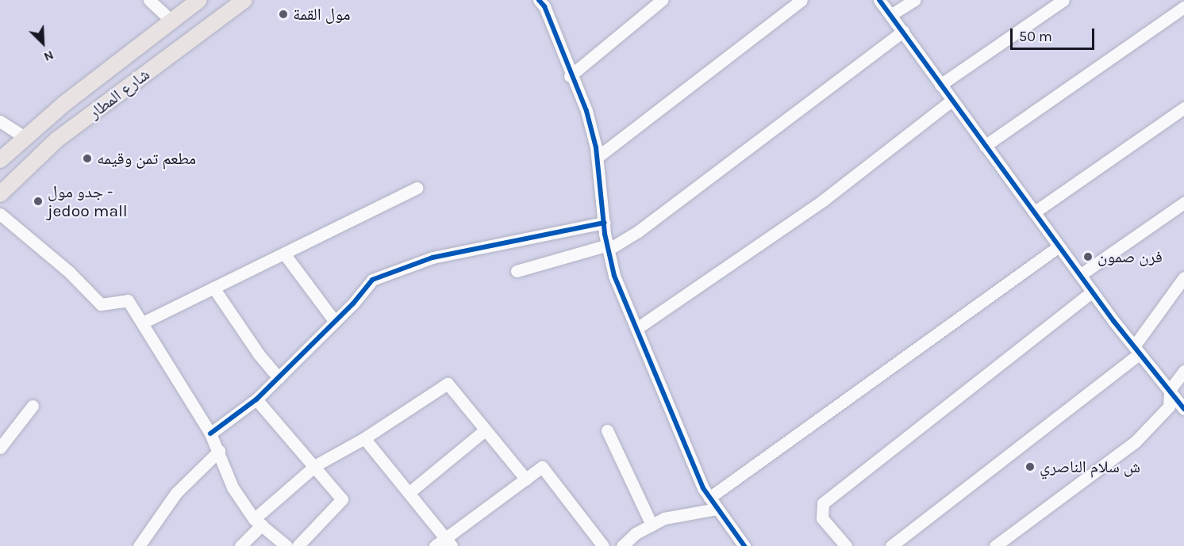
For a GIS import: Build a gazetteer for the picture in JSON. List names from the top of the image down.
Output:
{
  "streets": {
    "main road": ["شارع المطار"]
  },
  "places": [
    "مول القمة",
    "مطعم تمن وقيمه",
    "جدو مول - jedoo mall",
    "فرن صمون",
    "ش سلام الناصري"
  ],
  "scale_bar": "50 m",
  "north": "bottom right"
}
